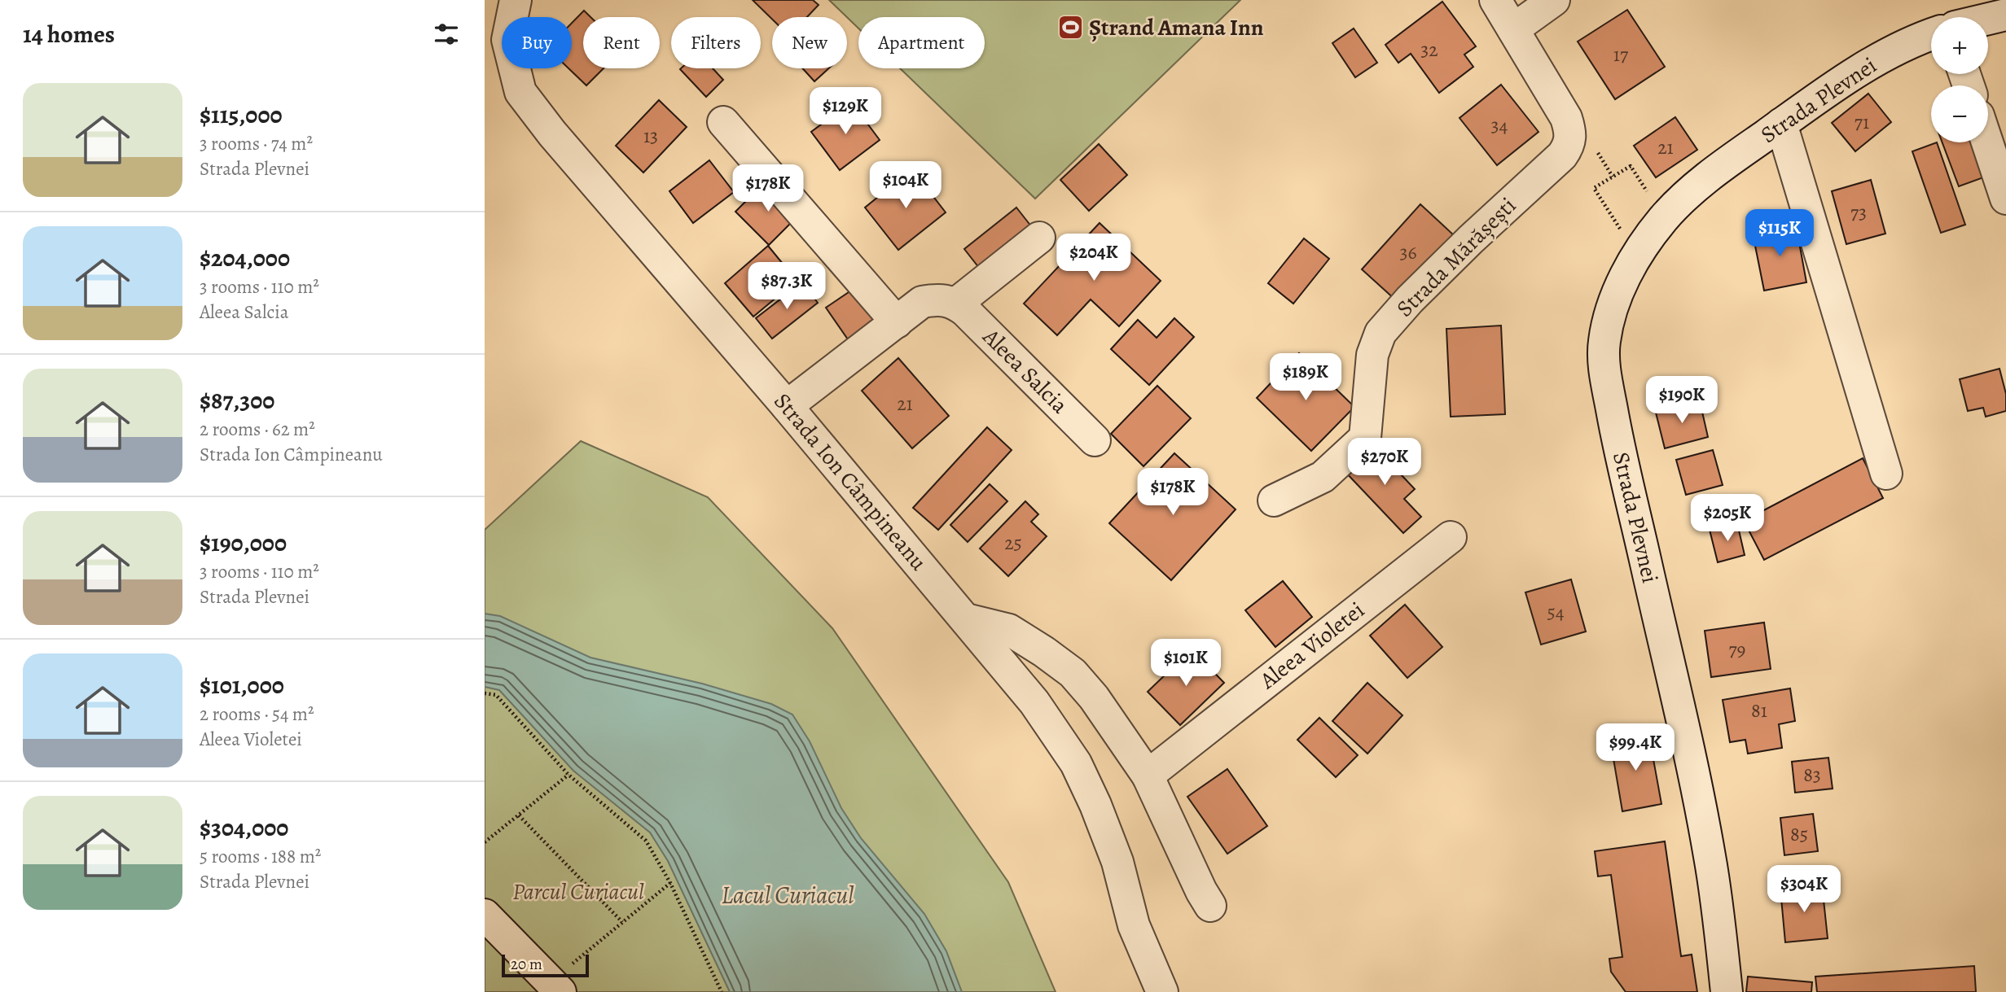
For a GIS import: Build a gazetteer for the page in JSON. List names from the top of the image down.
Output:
{
  "streets": {
    "street": [
      "Strada Plevnei",
      "Strada Mărășești",
      "Aleea Salcia",
      "Strada Ion Câmpineanu",
      "Aleea Violetei"
    ]
  },
  "water": ["Lacul Curiacul"],
  "parks": ["Parcul Curiacul"],
  "places": {
    "sports": ["Ștrand Amana Inn"]
  },
  "house_numbers": [
    "32",
    "17",
    "71",
    "34",
    "13",
    "21",
    "73",
    "36",
    "21",
    "25",
    "54",
    "79",
    "81",
    "83",
    "85"
  ],
  "scale_bar": "20 m",
  "page": {
    "heading": "14 homes",
    "map_buttons": ["+", "−"],
    "chip": [
      "Buy",
      "Rent",
      "Filters",
      "New",
      "Apartment"
    ],
    "list": [
      {
        "name": "$115,000",
        "note": "3 rooms · 74 m² · Strada Plevnei"
      },
      {
        "name": "$204,000",
        "note": "3 rooms · 110 m² · Aleea Salcia"
      },
      {
        "name": "$87,300",
        "note": "2 rooms · 62 m² · Strada Ion Câmpineanu"
      },
      {
        "name": "$190,000",
        "note": "3 rooms · 110 m² · Strada Plevnei"
      },
      {
        "name": "$101,000",
        "note": "2 rooms · 54 m² · Aleea Violetei"
      },
      {
        "name": "$304,000",
        "note": "5 rooms · 188 m² · Strada Plevnei"
      }
    ],
    "price": [
      "$129K",
      "$104K",
      "$178K",
      "$115K",
      "$204K",
      "$87.3K",
      "$189K",
      "$190K",
      "$270K",
      "$178K",
      "$205K",
      "$101K",
      "$99.4K",
      "$304K"
    ],
    "scale": "20 m"
  }
}
